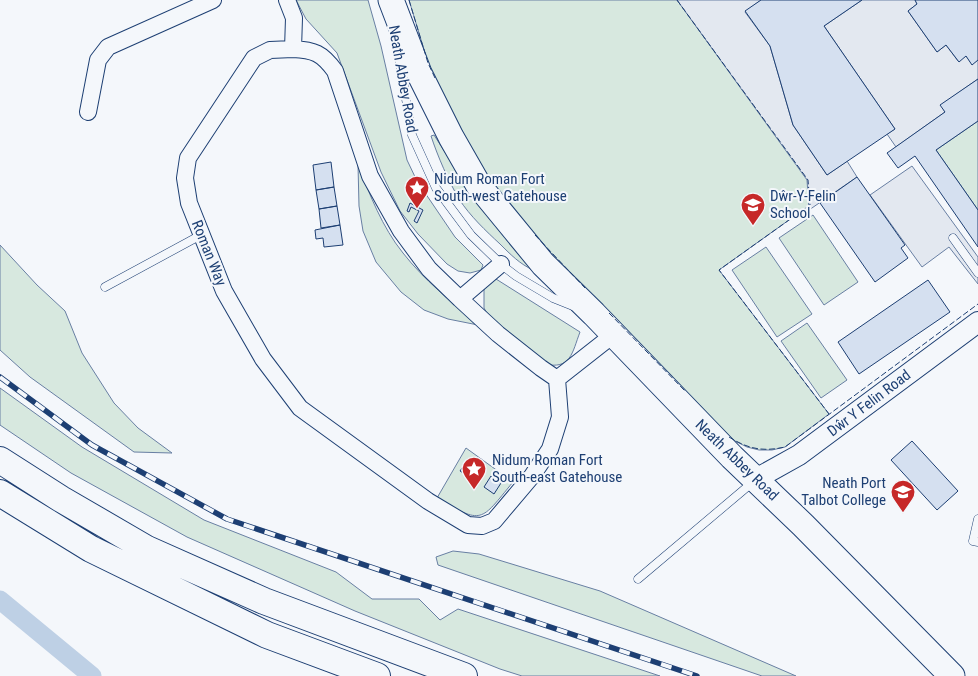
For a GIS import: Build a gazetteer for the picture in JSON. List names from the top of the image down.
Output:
{
  "streets": {
    "main road": ["Neath Abbey Road"],
    "street": ["Roman Way", "Dŵr Y Felin Road"]
  },
  "crossings": [
    ["Neath Abbey Road", "Dŵr Y Felin Road"]
  ],
  "places": {
    "place": ["Nidum Roman Fort South-west Gatehouse", "Nidum Roman Fort South-east Gatehouse"],
    "school or university": ["Dŵr-Y-Felin School", "Neath Port Talbot College"]
  }
}
